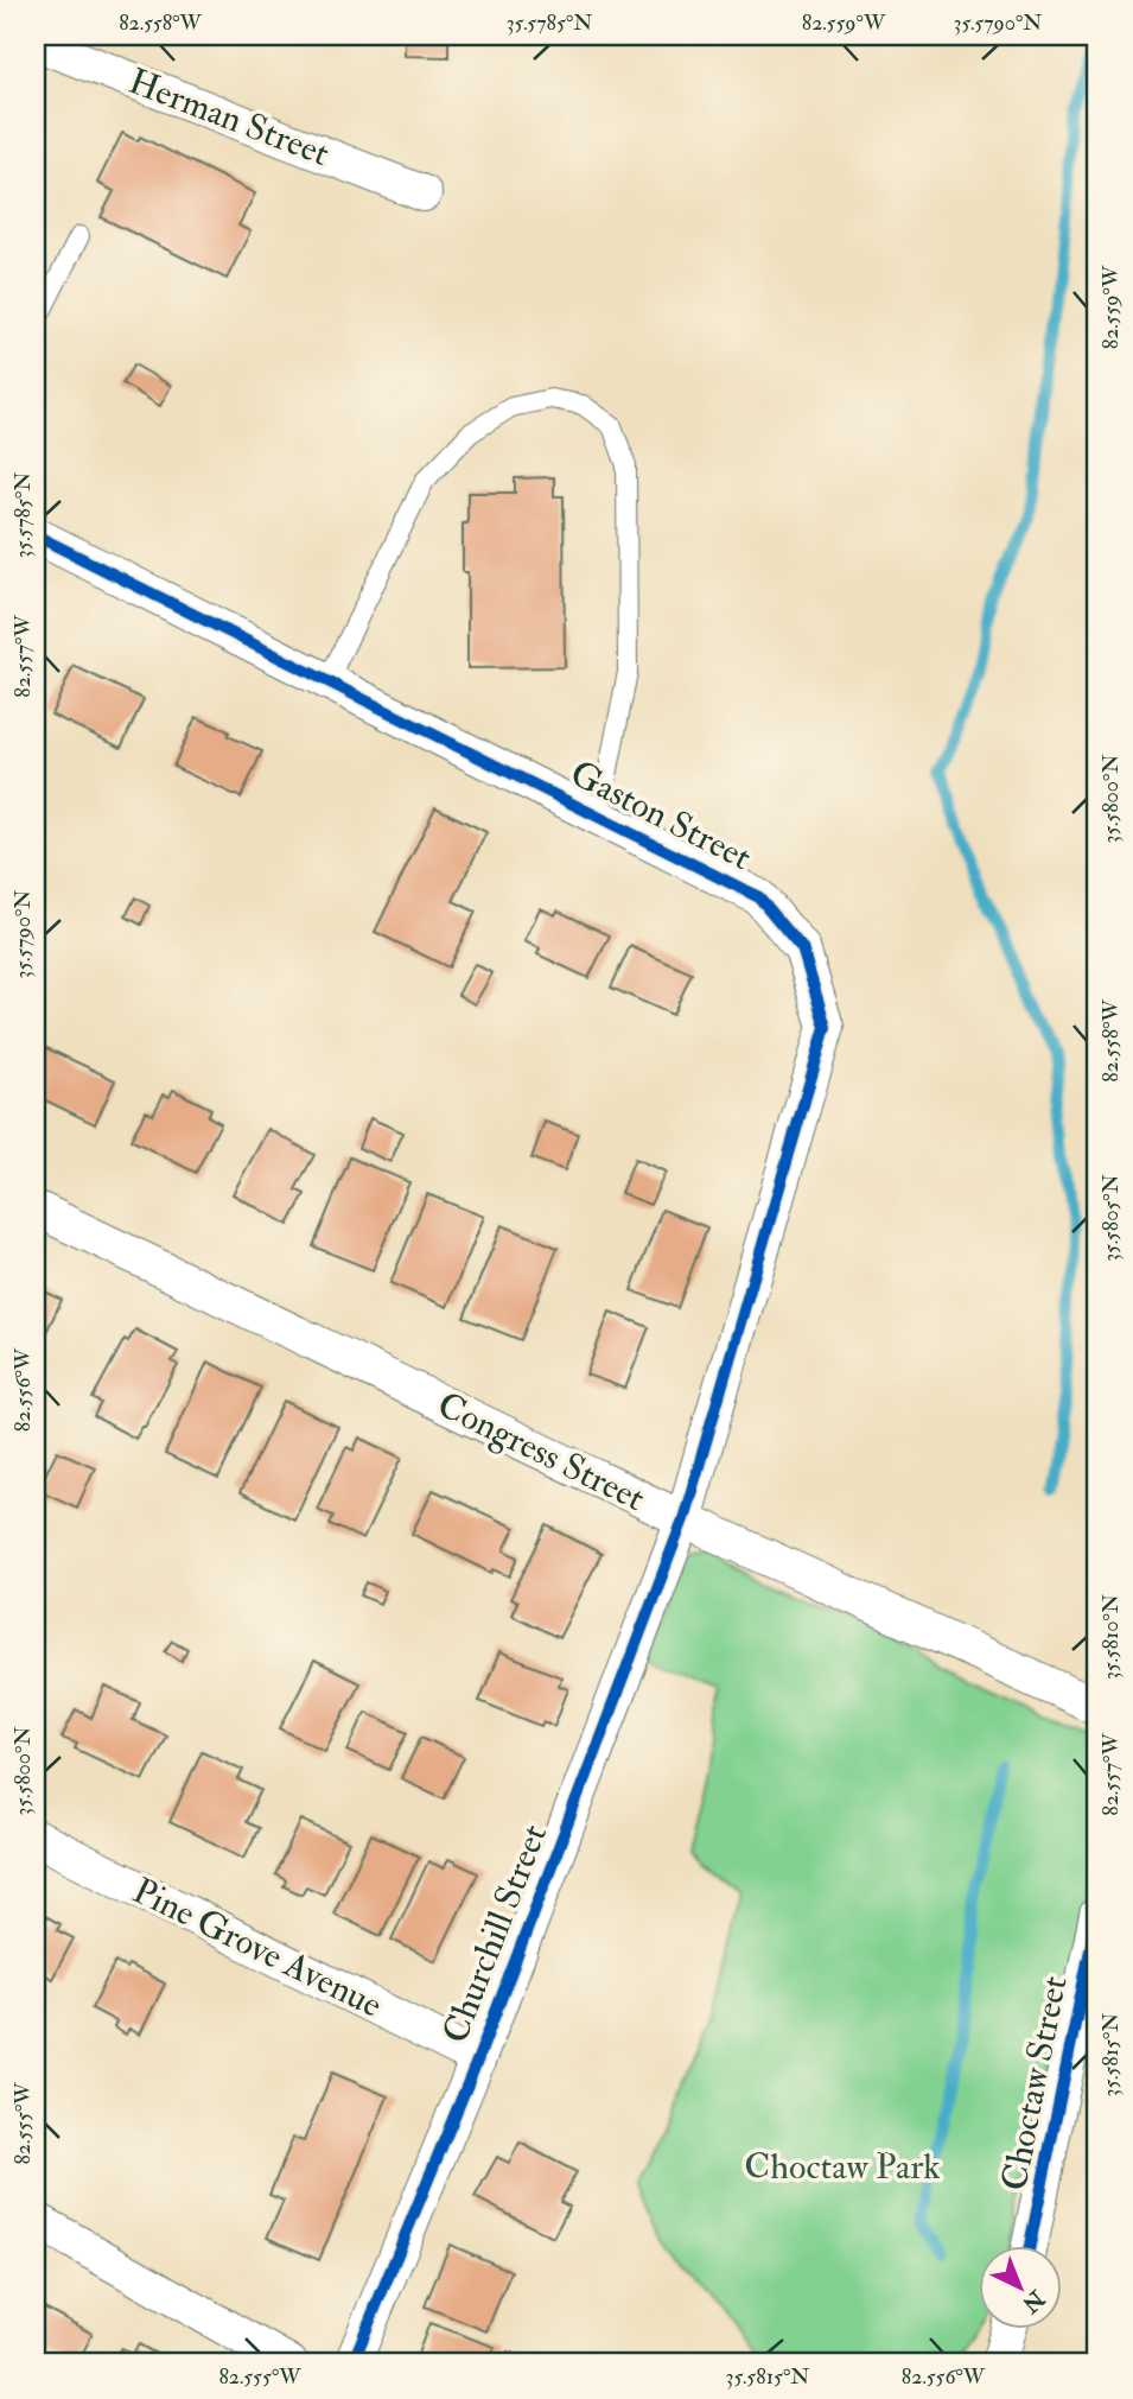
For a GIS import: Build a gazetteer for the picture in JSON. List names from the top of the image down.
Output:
{
  "streets": {
    "street": [
      "Herman Street",
      "Gaston Street",
      "Congress Street",
      "Churchill Street",
      "Pine Grove Avenue",
      "Choctaw Street"
    ]
  },
  "crossings": [
    ["Gaston Street", "Congress Street"],
    ["Gaston Street", "Churchill Street"],
    ["Congress Street", "Churchill Street"],
    ["Churchill Street", "Pine Grove Avenue"]
  ],
  "parks": ["Choctaw Park"],
  "north": "bottom right",
  "coordinates": [
    "82.558°W",
    "35.5785°N",
    "82.559°W",
    "35.5790°N",
    "82.557°W",
    "35.5800°N",
    "35.5805°N",
    "82.556°W",
    "35.5810°N",
    "35.5815°N",
    "82.555°W"
  ]
}
